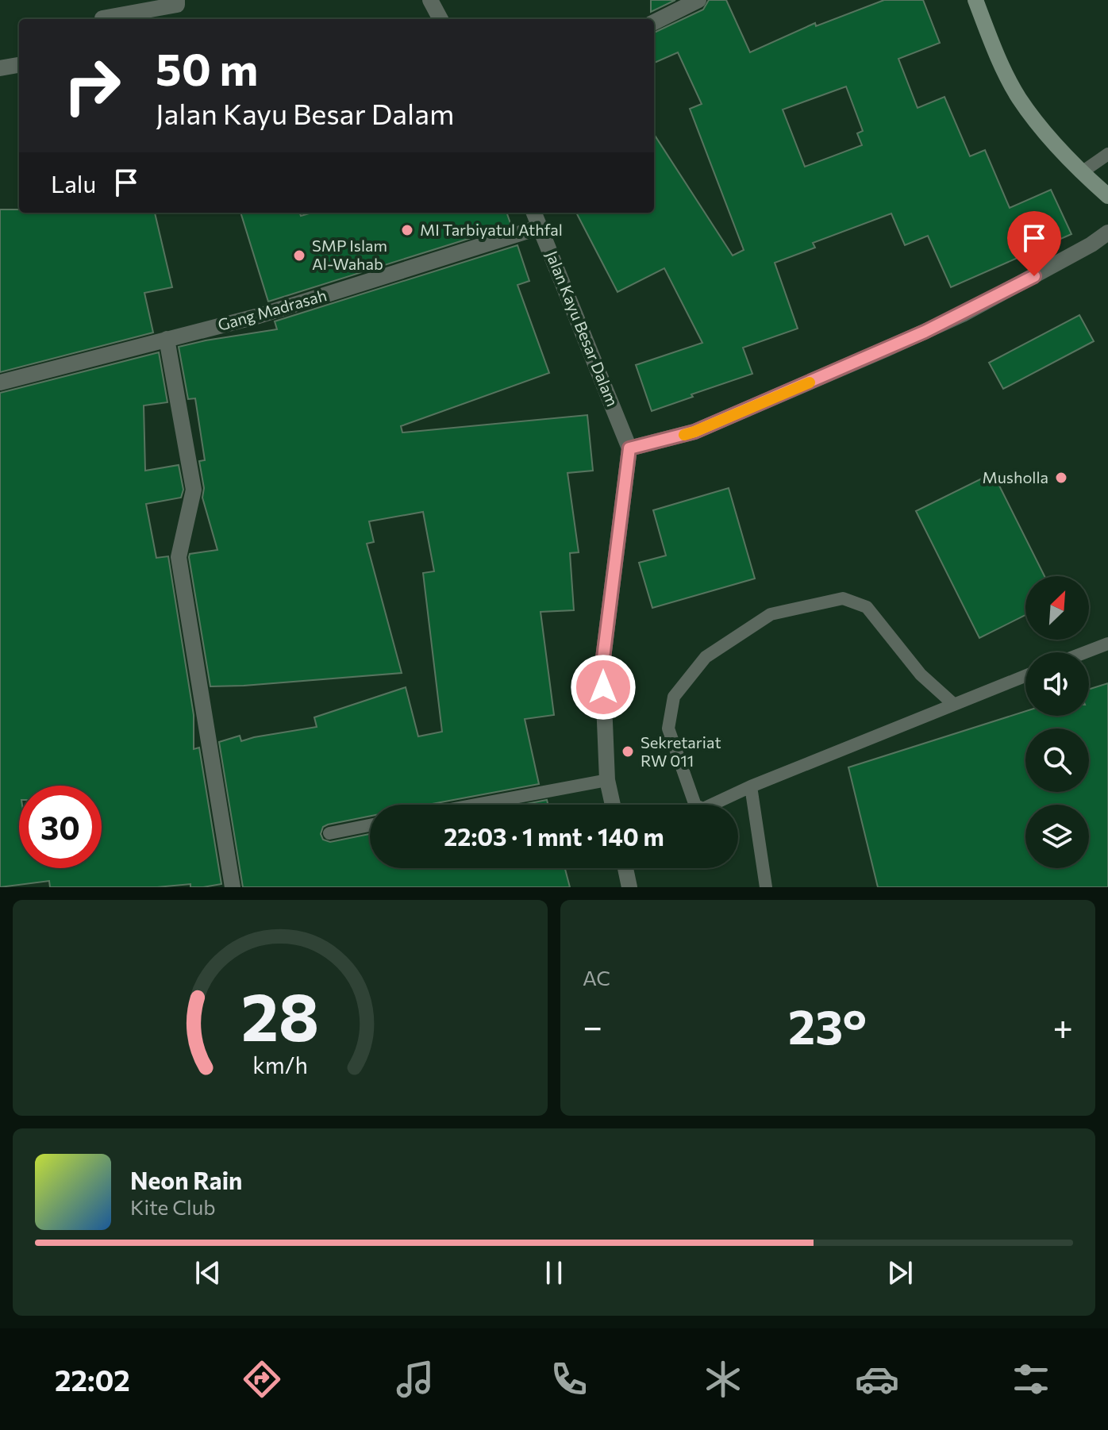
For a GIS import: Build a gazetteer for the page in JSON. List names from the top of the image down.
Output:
{
  "streets": {
    "street": ["Gang Madrasah", "Jalan Kayu Besar Dalam"]
  },
  "crossings": [
    ["Gang Madrasah", "Jalan Kayu Besar Dalam"]
  ],
  "places": [
    "MI Tarbiyatul Athfal",
    "SMP Islam Al-Wahab",
    "Musholla",
    "Sekretariat RW 011"
  ],
  "north": "top right",
  "page": {
    "turn": ["50 m", "Jalan Kayu Besar Dalam"],
    "then": "Lalu",
    "limit": "30",
    "trip": "22:03 · 1 mnt · 140 m",
    "tile": "AC",
    "heat": ["−", "23°", "+"],
    "song": ["Neon Rain", "Kite Club"],
    "tabs": "22:02",
    "gauge": ["28", "km/h"]
  }
}
